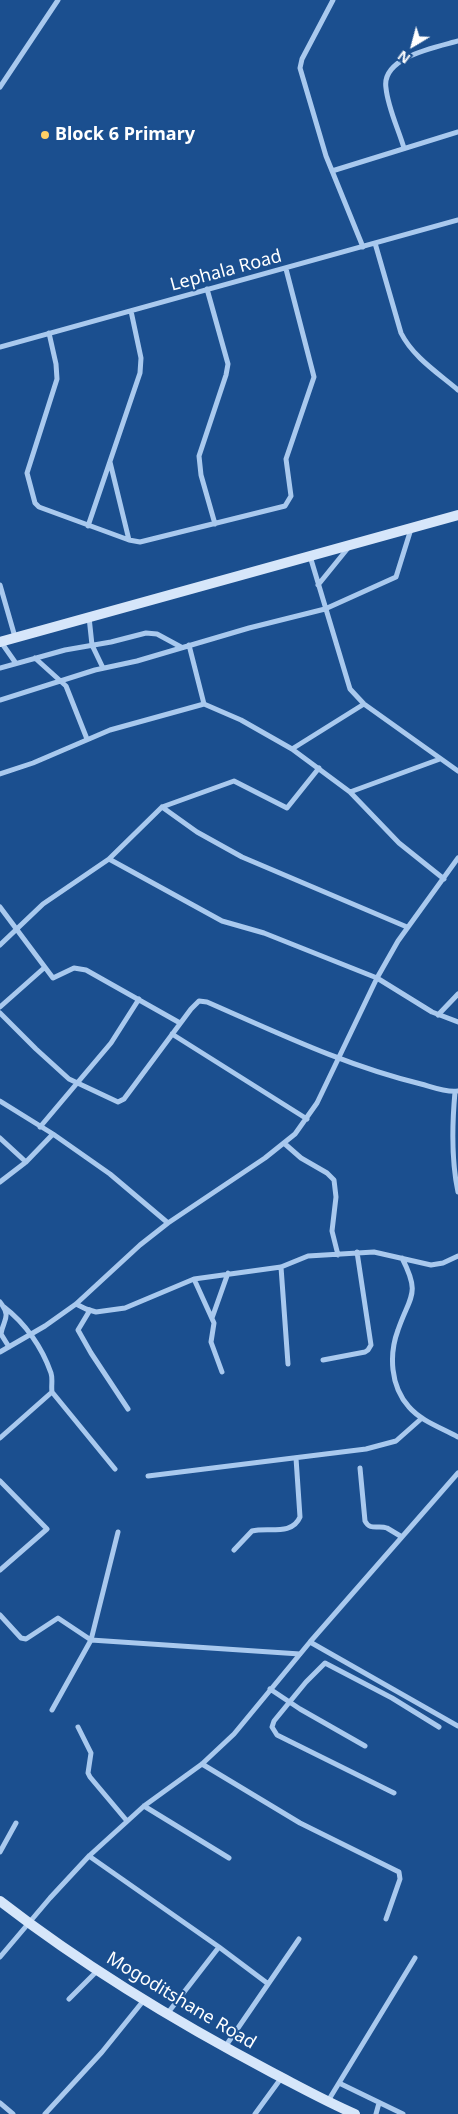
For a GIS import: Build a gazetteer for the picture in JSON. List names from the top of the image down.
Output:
{
  "streets": {
    "main road": ["Mogoditshane Road"],
    "street": ["Lephala Road"]
  },
  "places": ["Block 6 Primary"],
  "north": "bottom left"
}
